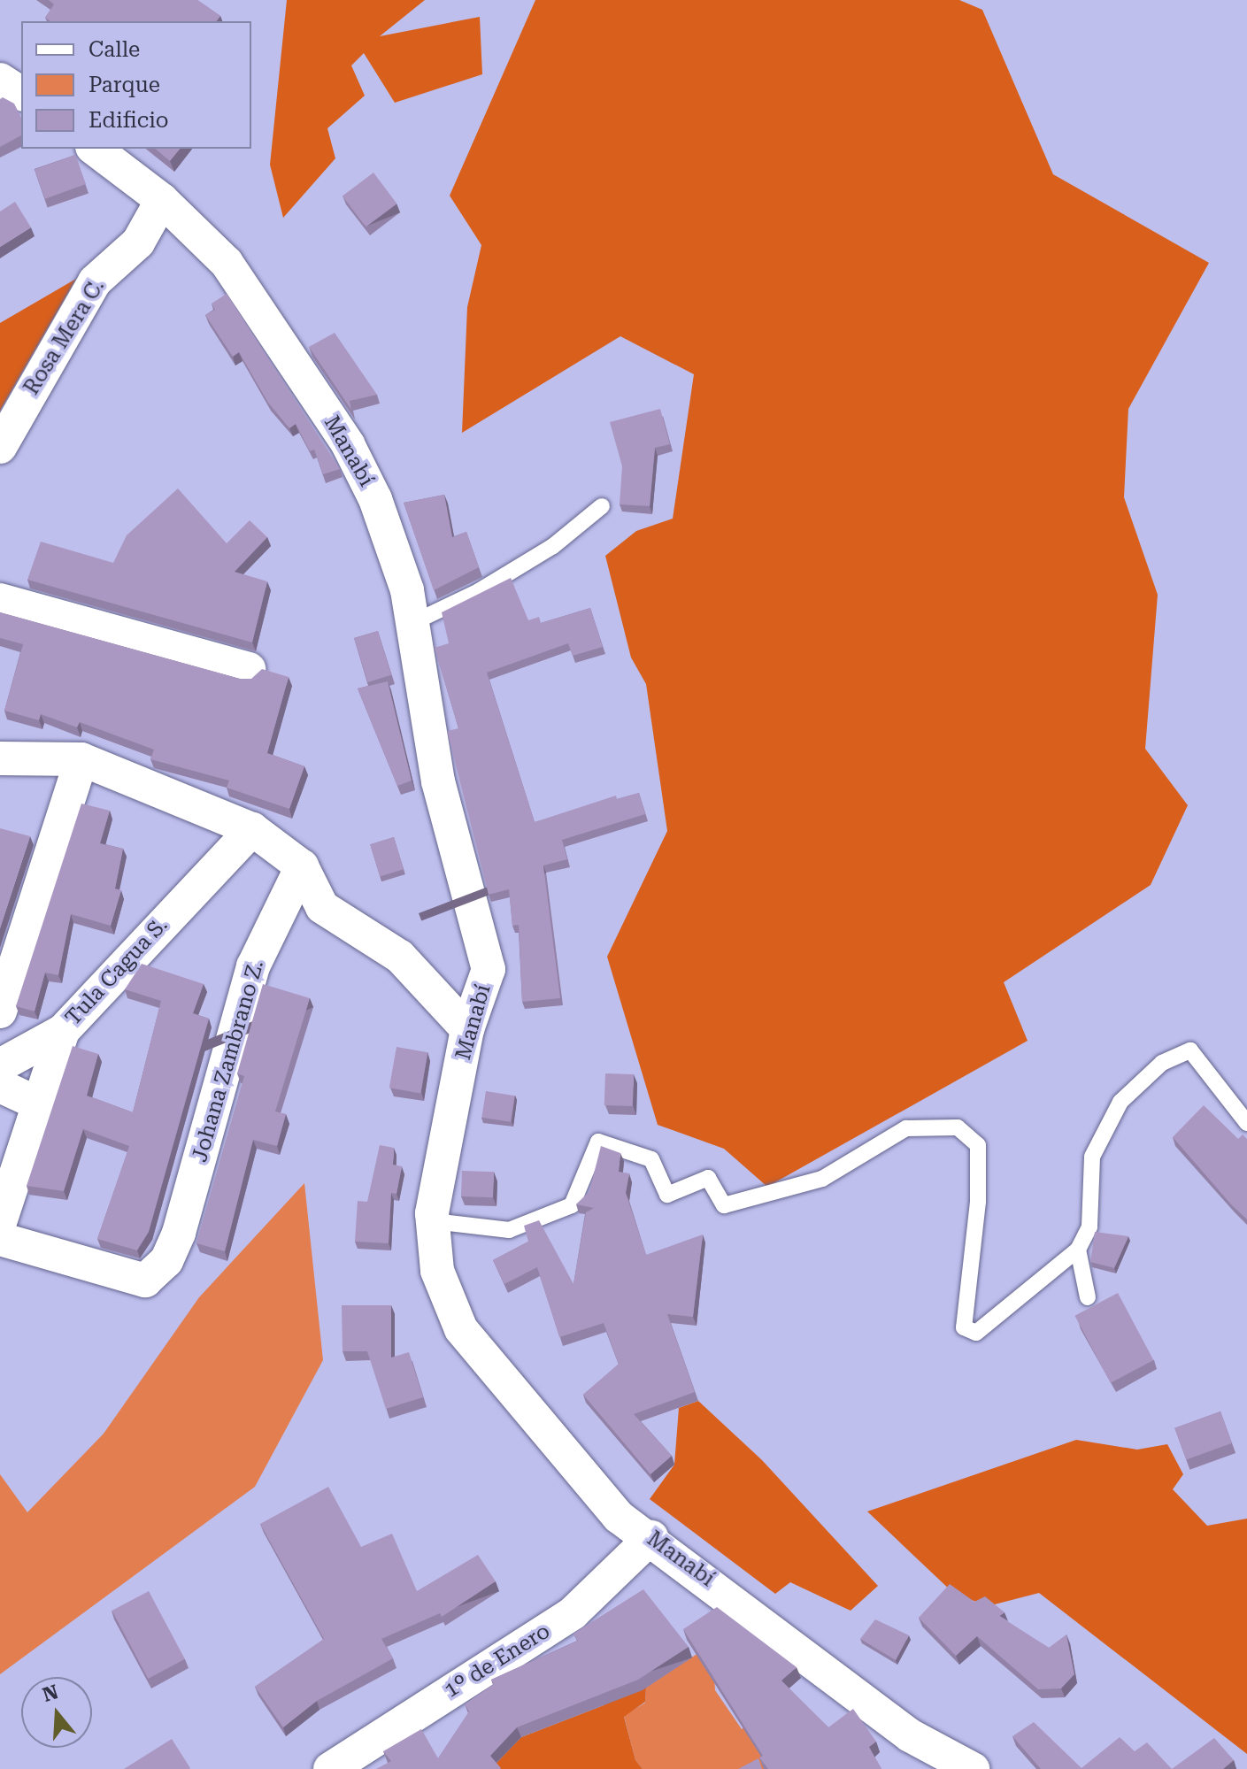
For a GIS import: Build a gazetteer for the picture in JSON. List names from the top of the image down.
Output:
{
  "streets": {
    "street": [
      "Rosa Mera C.",
      "Manabí",
      "Tula Cagua S.",
      "Johana Zambrano Z.",
      "1º de Enero"
    ]
  },
  "crossings": [
    ["Rosa Mera C.", "Manabí"],
    ["Manabí", "1º de Enero"]
  ],
  "legend": ["Calle", "Parque", "Edificio"],
  "north": "top"
}
